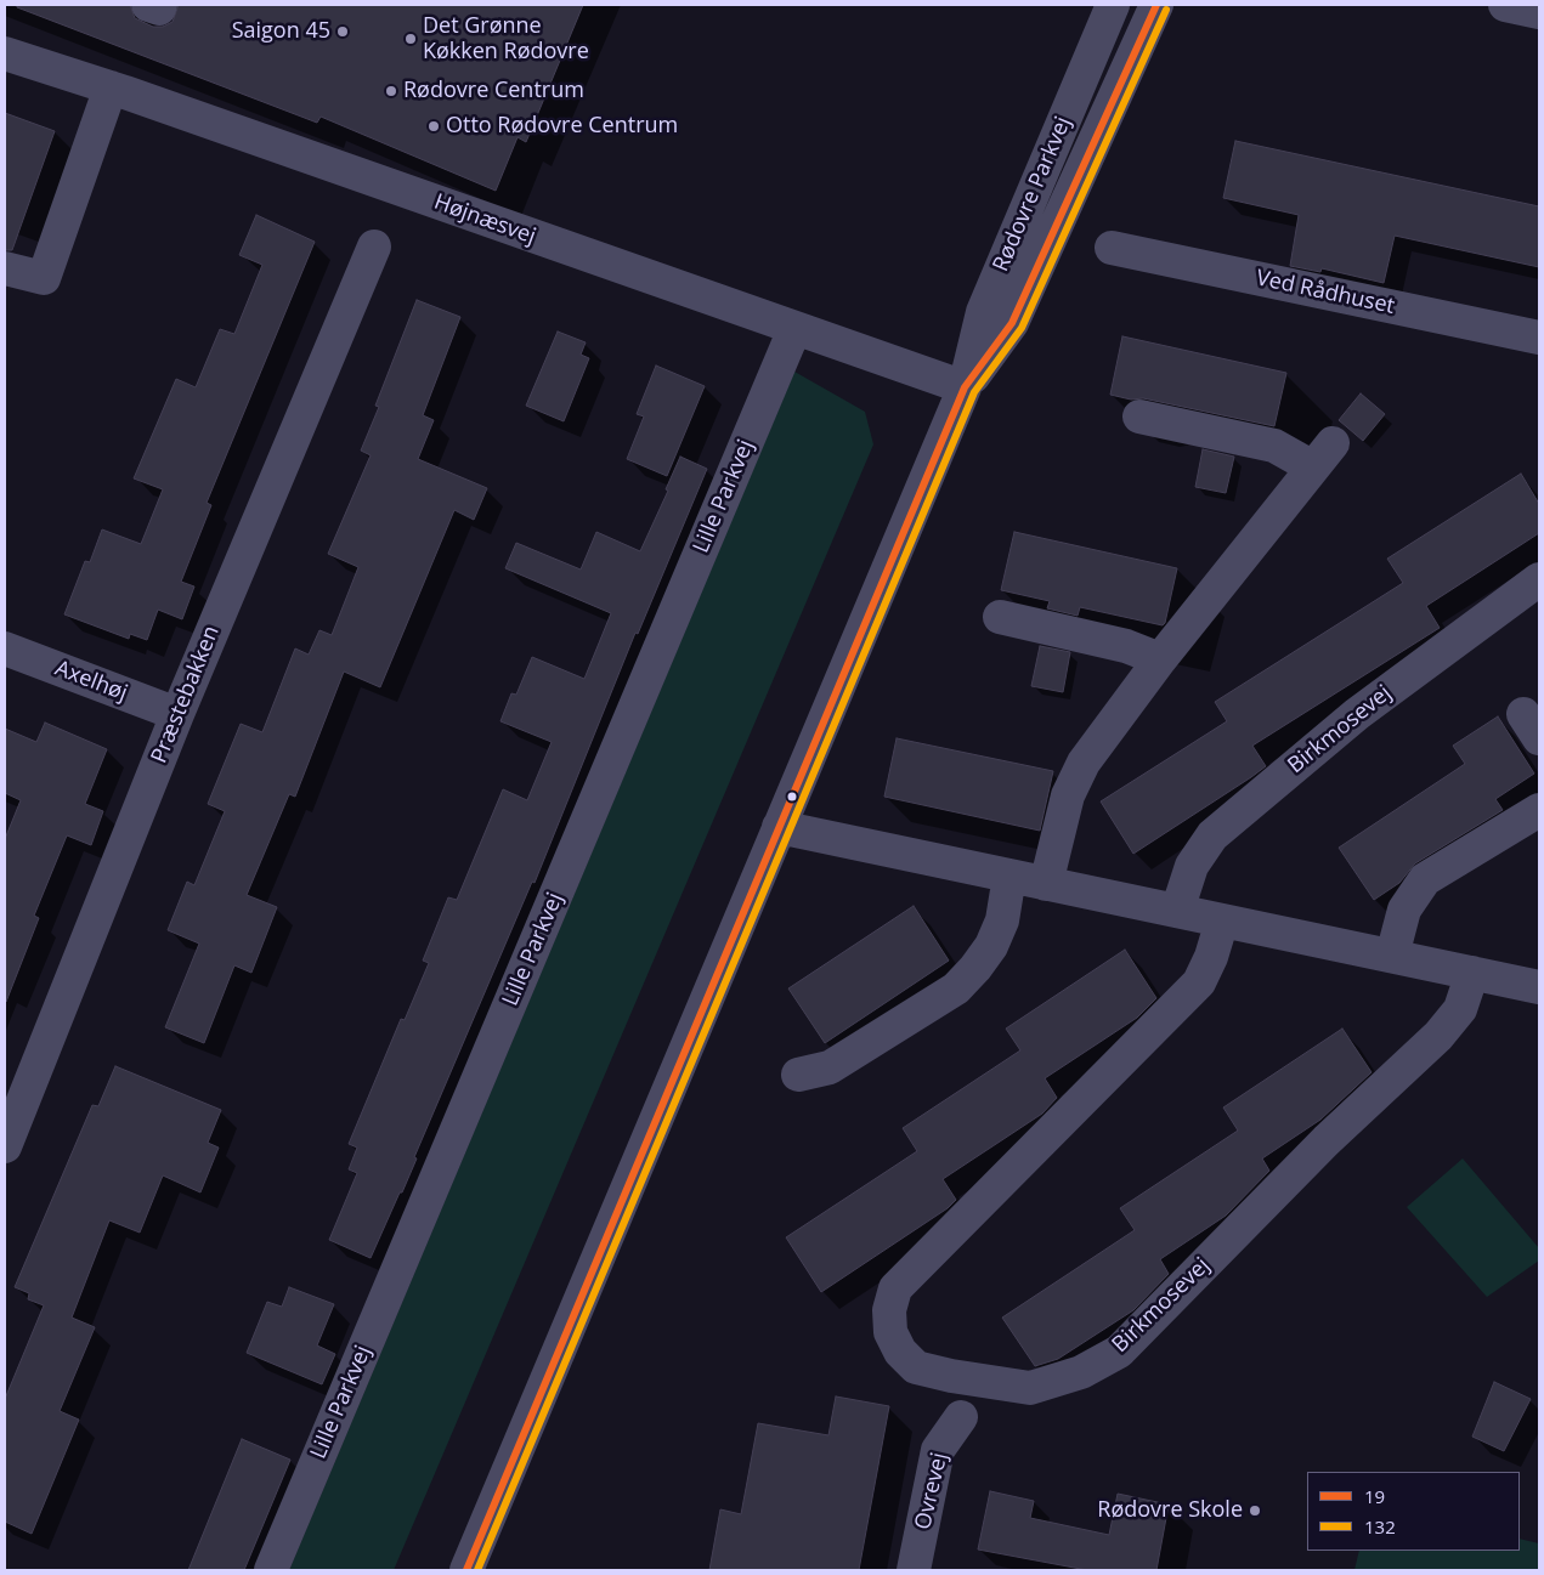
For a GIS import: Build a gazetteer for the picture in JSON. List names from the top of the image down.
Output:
{
  "streets": {
    "street": [
      "Rødovre Parkvej",
      "Højnæsvej",
      "Ved Rådhuset",
      "Lille Parkvej",
      "Axelhøj",
      "Præstebakken",
      "Birkmosevej",
      "Ovrevej"
    ]
  },
  "crossings": [
    ["Rødovre Parkvej", "Højnæsvej"],
    ["Højnæsvej", "Lille Parkvej"],
    ["Axelhøj", "Præstebakken"]
  ],
  "places": [
    "Saigon 45",
    "Det Grønne Køkken Rødovre",
    "Rødovre Centrum",
    "Otto Rødovre Centrum",
    "Rødovre Skole"
  ],
  "lines": ["transit line 19", "transit line 132"],
  "legend": ["19", "132"]
}
